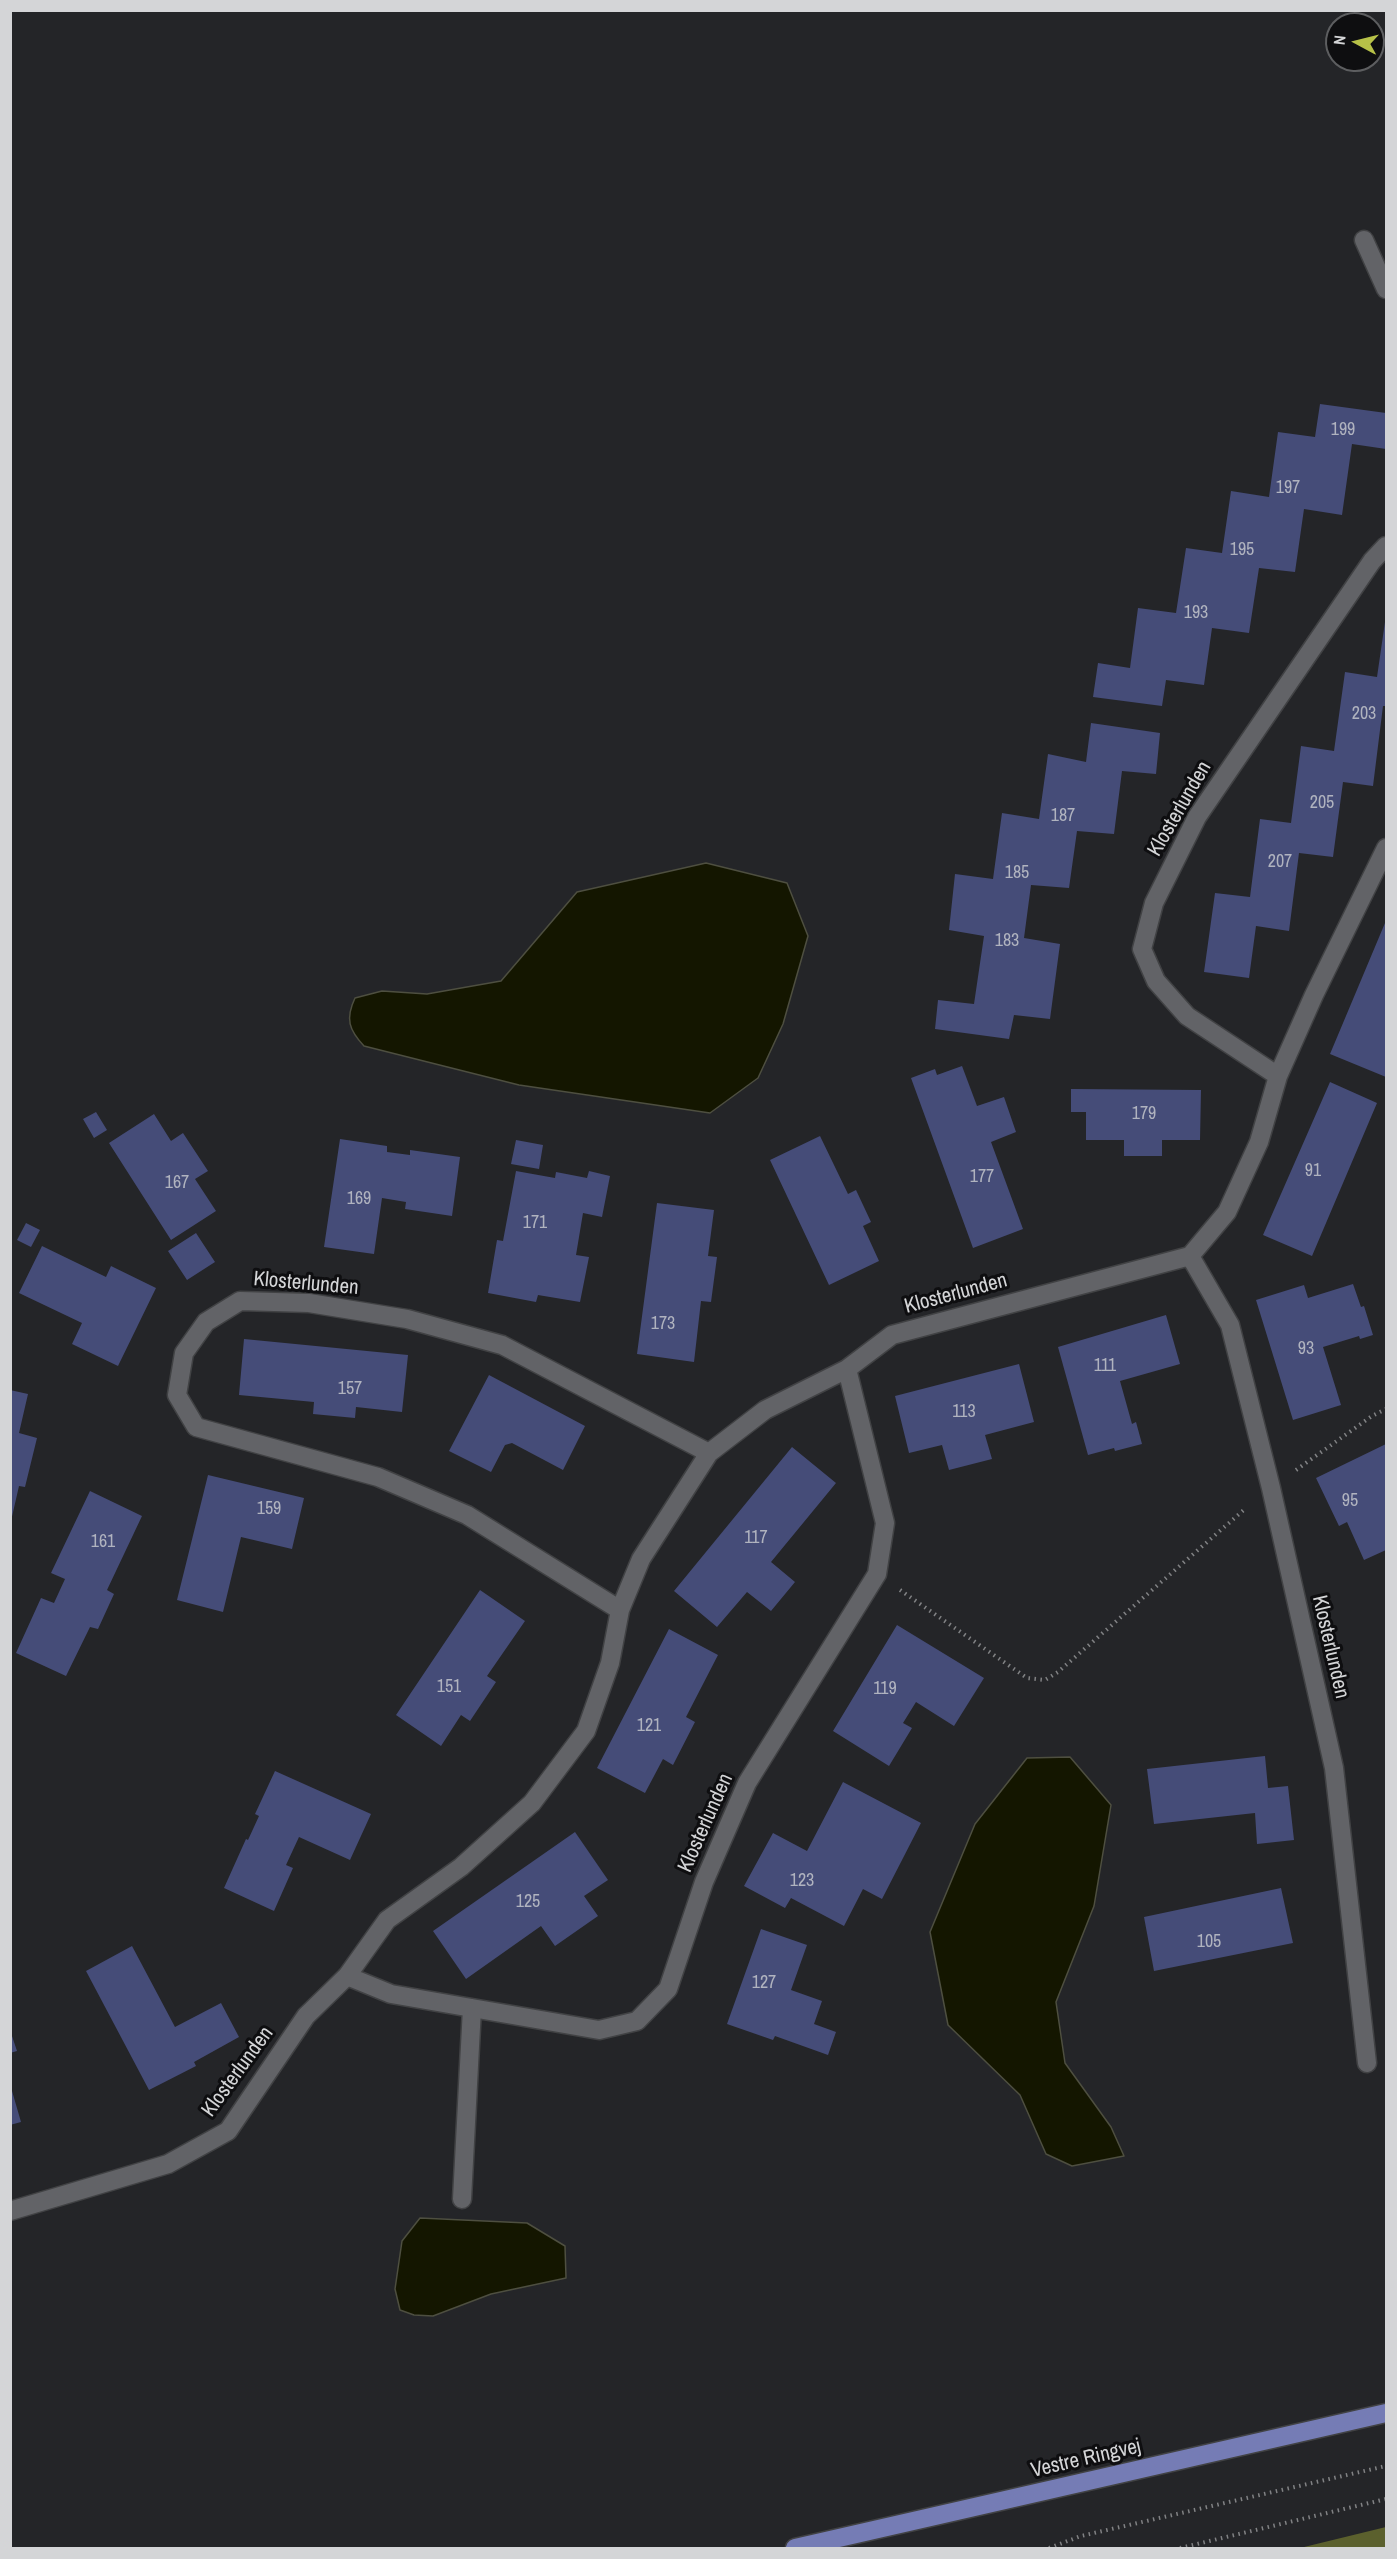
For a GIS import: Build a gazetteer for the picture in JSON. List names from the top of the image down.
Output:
{
  "streets": {
    "main road": ["Vestre Ringvej"],
    "street": ["Klosterlunden"]
  },
  "house_numbers": [
    "199",
    "197",
    "195",
    "193",
    "203",
    "205",
    "187",
    "207",
    "185",
    "183",
    "179",
    "91",
    "177",
    "167",
    "169",
    "171",
    "173",
    "93",
    "111",
    "157",
    "113",
    "95",
    "159",
    "117",
    "161",
    "151",
    "119",
    "121",
    "123",
    "125",
    "105",
    "127"
  ],
  "north": "left"
}
